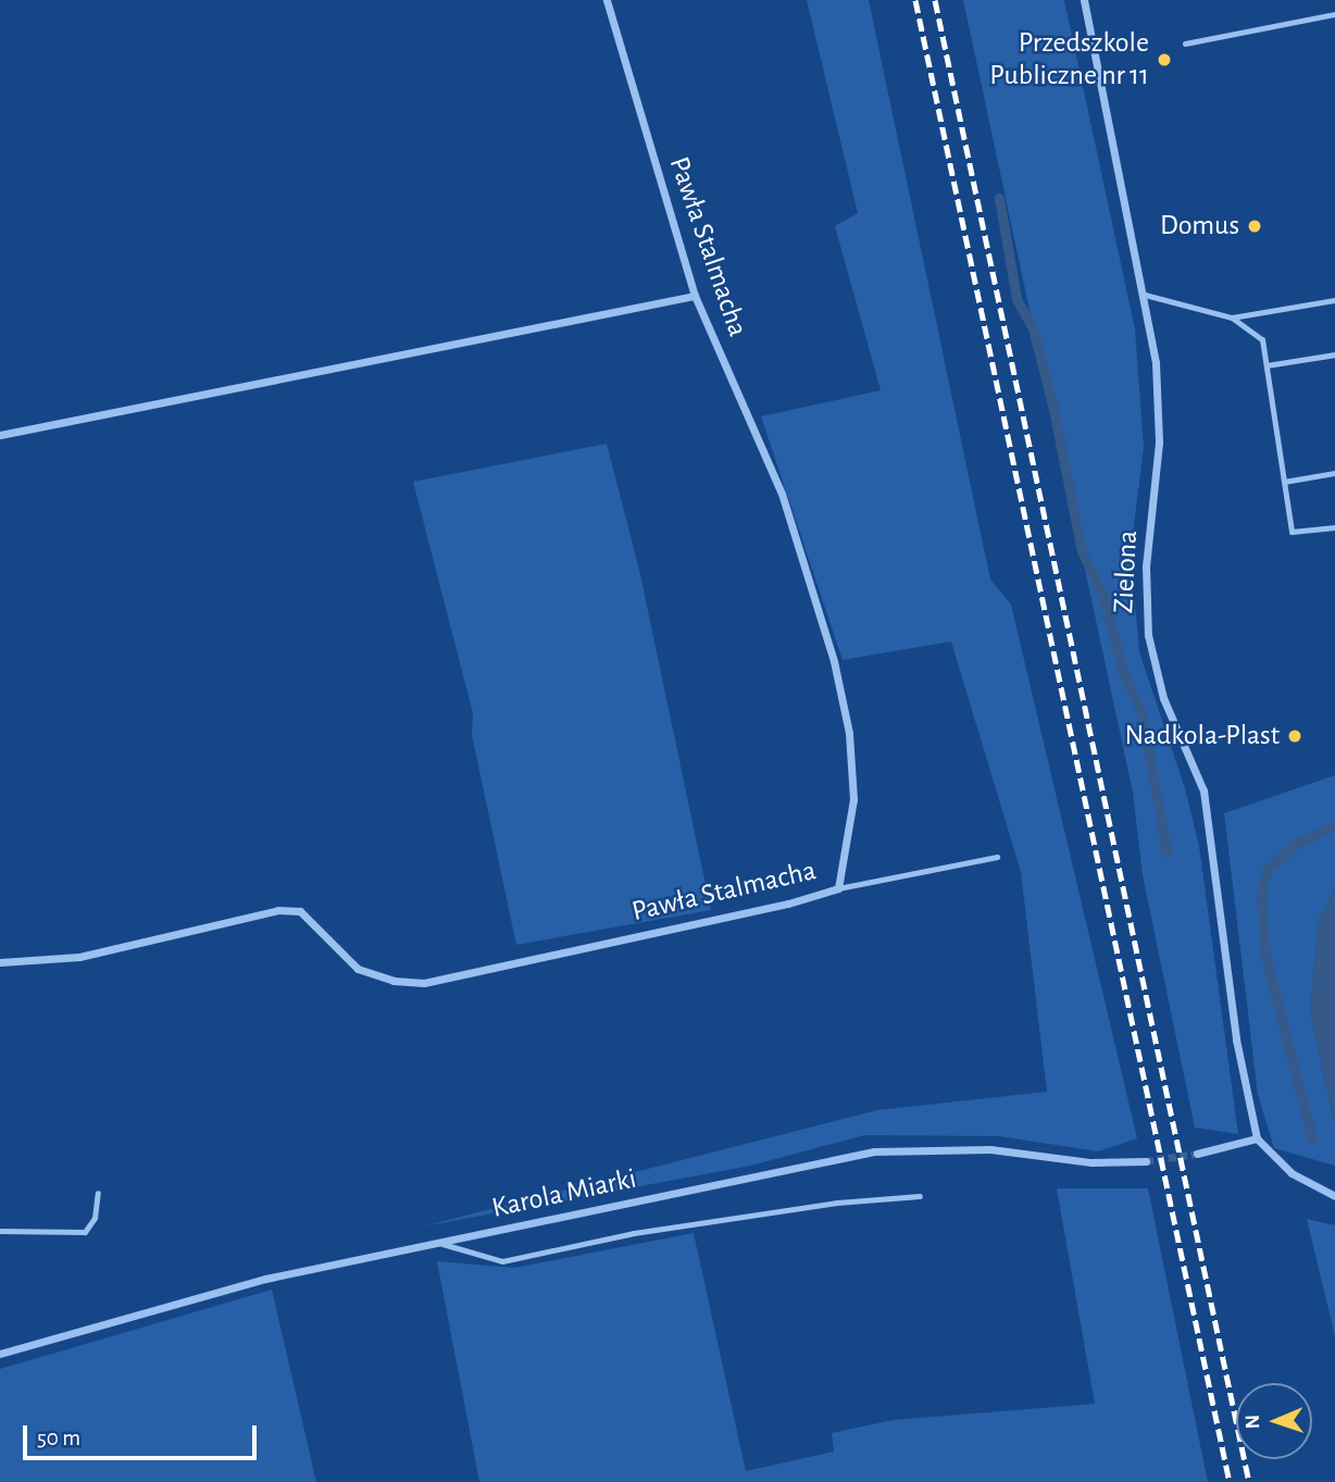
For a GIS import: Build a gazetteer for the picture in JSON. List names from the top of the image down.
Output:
{
  "streets": {
    "street": ["Pawła Stalmacha", "Zielona", "Karola Miarki"]
  },
  "places": ["Przedszkole Publiczne nr 11", "Domus", "Nadkola-Plast"],
  "scale_bar": "50 m",
  "north": "left"
}
